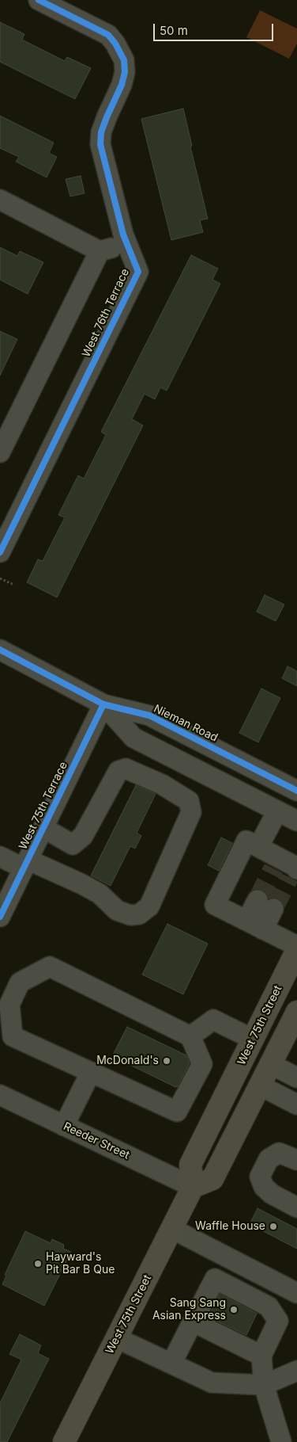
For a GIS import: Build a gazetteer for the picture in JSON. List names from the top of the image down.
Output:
{
  "streets": {
    "main road": ["West 75th Street"],
    "street": [
      "West 76th Terrace",
      "Nieman Road",
      "West 75th Terrace",
      "Reeder Street"
    ]
  },
  "crossings": [
    ["Nieman Road", "West 75th Terrace"],
    ["West 75th Street", "Reeder Street"]
  ],
  "places": [
    "McDonald's",
    "Waffle House",
    "Hayward's Pit Bar B Que",
    "Sang Sang Asian Express"
  ],
  "scale_bar": "50 m"
}
